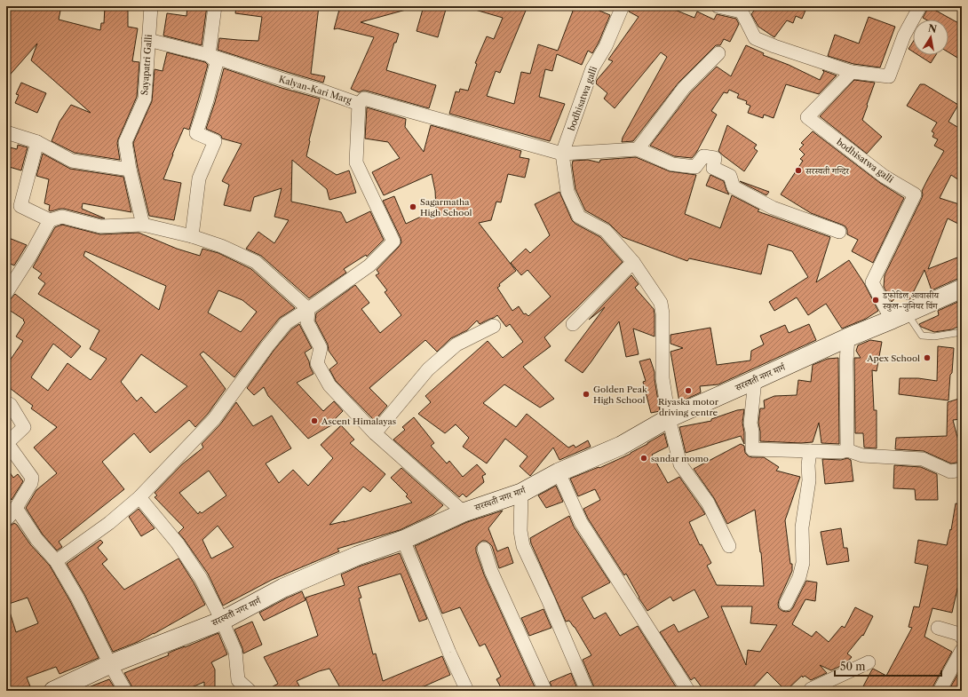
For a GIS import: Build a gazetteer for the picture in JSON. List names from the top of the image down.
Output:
{
  "streets": {
    "main road": ["सरस्वती नगर मार्ग"],
    "street": ["Sayapatri Galli", "Kalyan-Kari Marg", "bodhisatwa galli"]
  },
  "crossings": [
    ["Sayapatri Galli", "Kalyan-Kari Marg"],
    ["Kalyan-Kari Marg", "bodhisatwa galli"],
    ["bodhisatwa galli", "सरस्वती नगर मार्ग"]
  ],
  "places": [
    "सरस्वती मन्दिर",
    "Sagarmatha High School",
    "डफोडिल आवासीय स्कुल-जुनियर विंग",
    "Apex School",
    "Riyaska motor driving centre",
    "Golden Peak High School",
    "Ascent Himalayas",
    "sandar momo"
  ],
  "scale_bar": "50 m",
  "north": "top"
}
